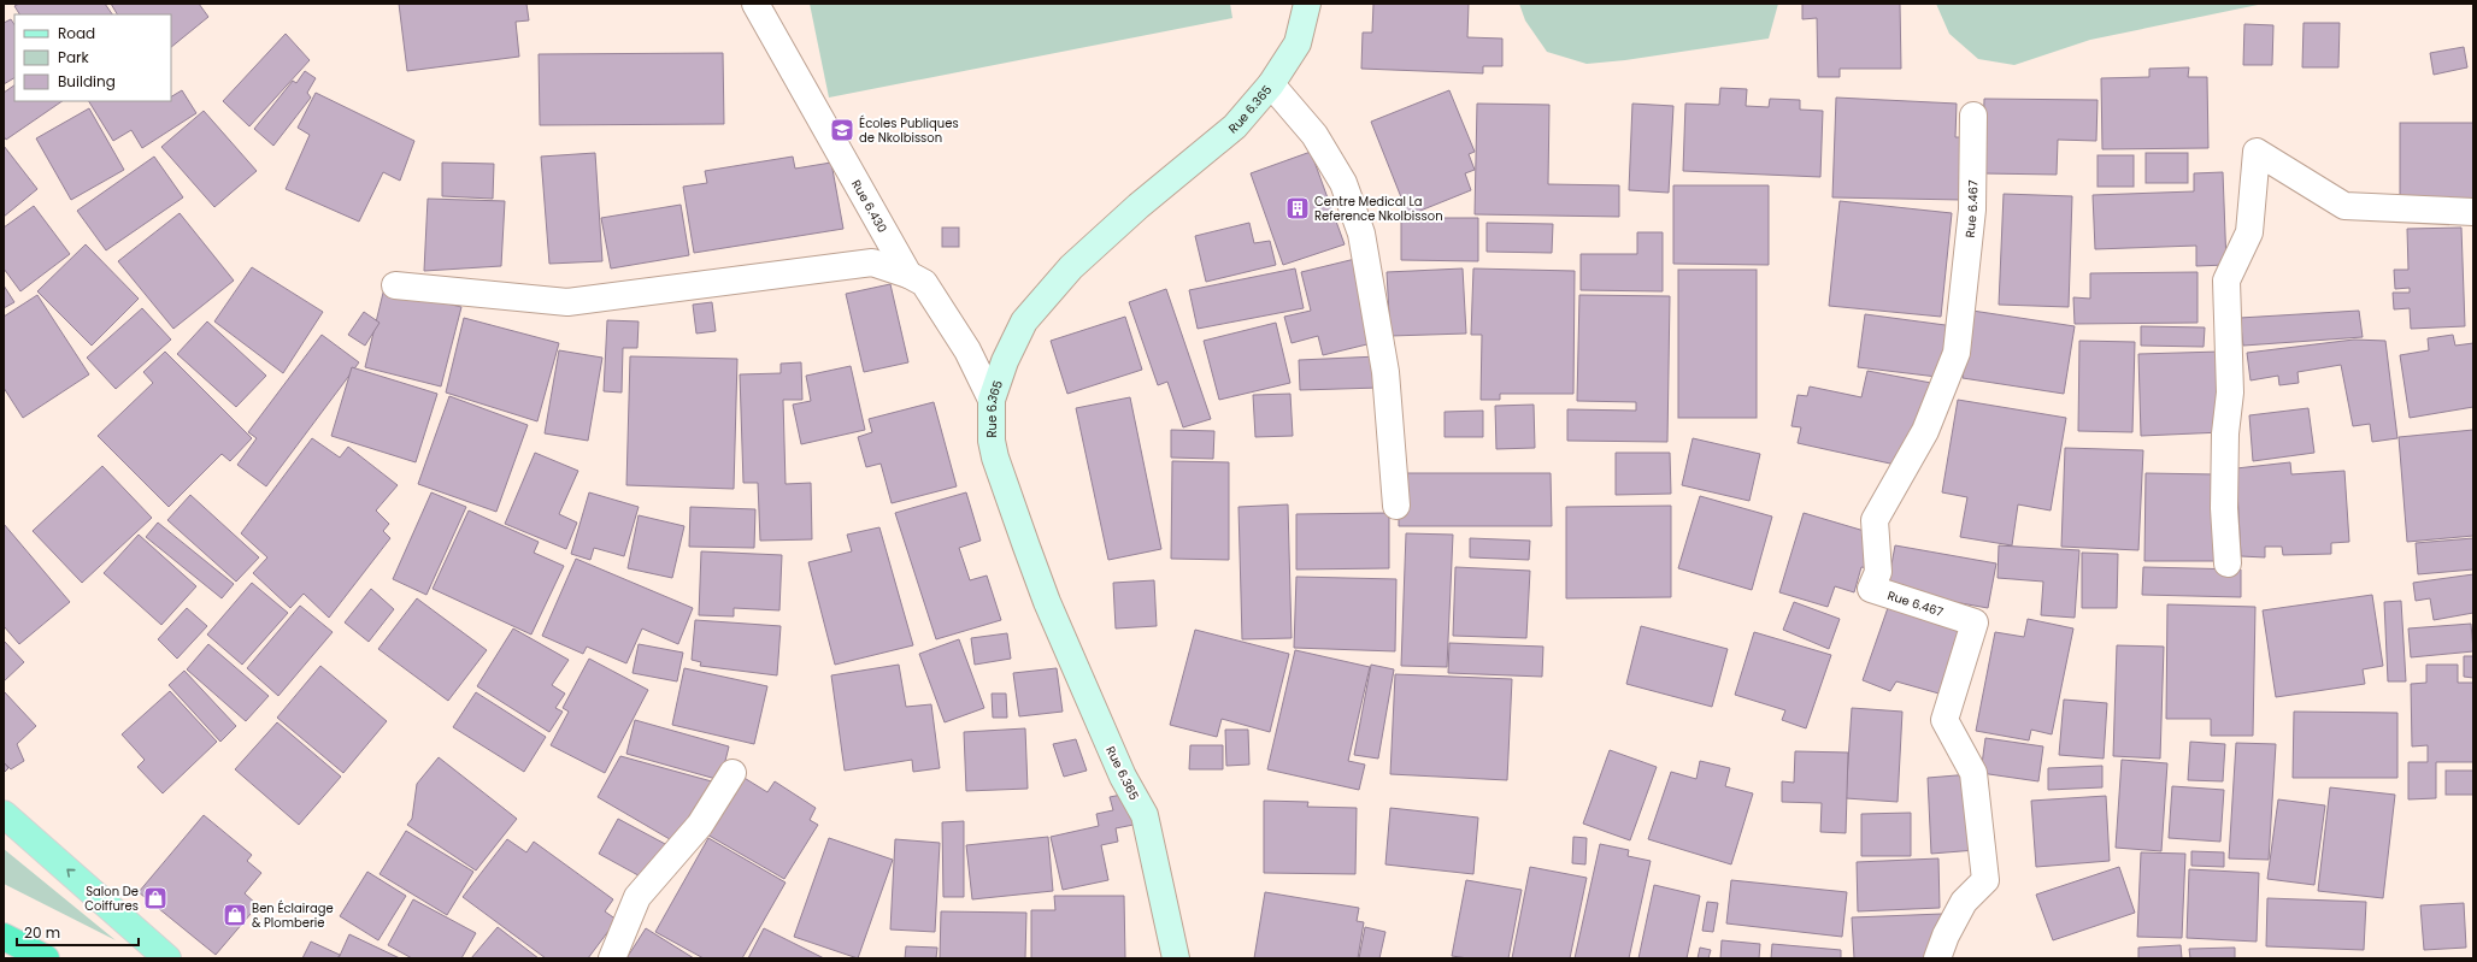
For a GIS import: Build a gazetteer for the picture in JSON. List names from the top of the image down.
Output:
{
  "streets": {
    "street": ["Rue 6.365", "Rue 6.430", "Rue 6.467"]
  },
  "crossings": [
    ["Rue 6.365", "Rue 6.430"]
  ],
  "places": {
    "school or university": ["Écoles Publiques de Nkolbisson"],
    "building": ["Centre Medical La Reference Nkolbisson"],
    "shop": ["Salon De Coiffures", "Ben Éclairage & Plomberie"]
  },
  "legend": ["Road", "Park", "Building"],
  "scale_bar": "20 m"
}
